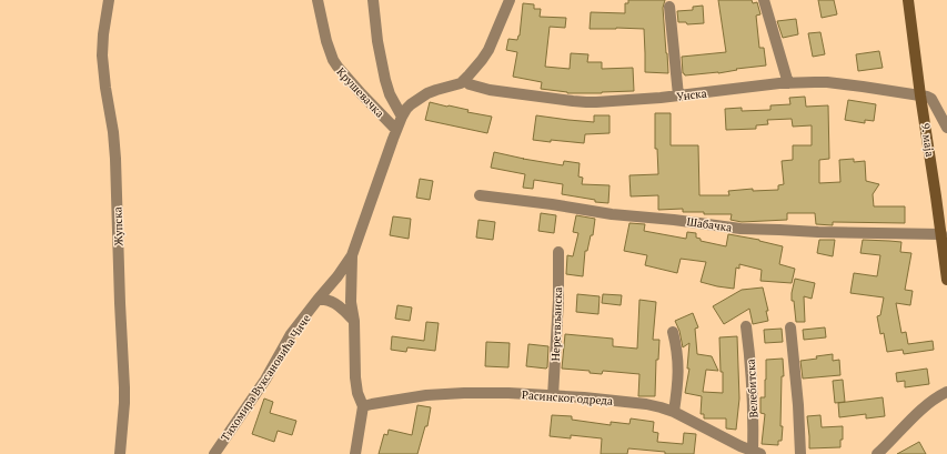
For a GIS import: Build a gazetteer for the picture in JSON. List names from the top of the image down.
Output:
{
  "streets": {
    "main road": ["9. маја"],
    "street": [
      "Крушевачка",
      "Унска",
      "Шабачка",
      "Жупска",
      "Неретвљанска",
      "Тихомира Вуксановића Чиче",
      "Велебитска",
      "Расинског одреда"
    ]
  },
  "crossings": [
    ["Крушевачка", "Тихомира Вуксановића Чиче"],
    ["Унска", "9. маја"],
    ["Унска", "Тихомира Вуксановића Чиче"],
    ["9. маја", "Шабачка"],
    ["Неретвљанска", "Расинског одреда"],
    ["Велебитска", "Расинског одреда"]
  ]
}
